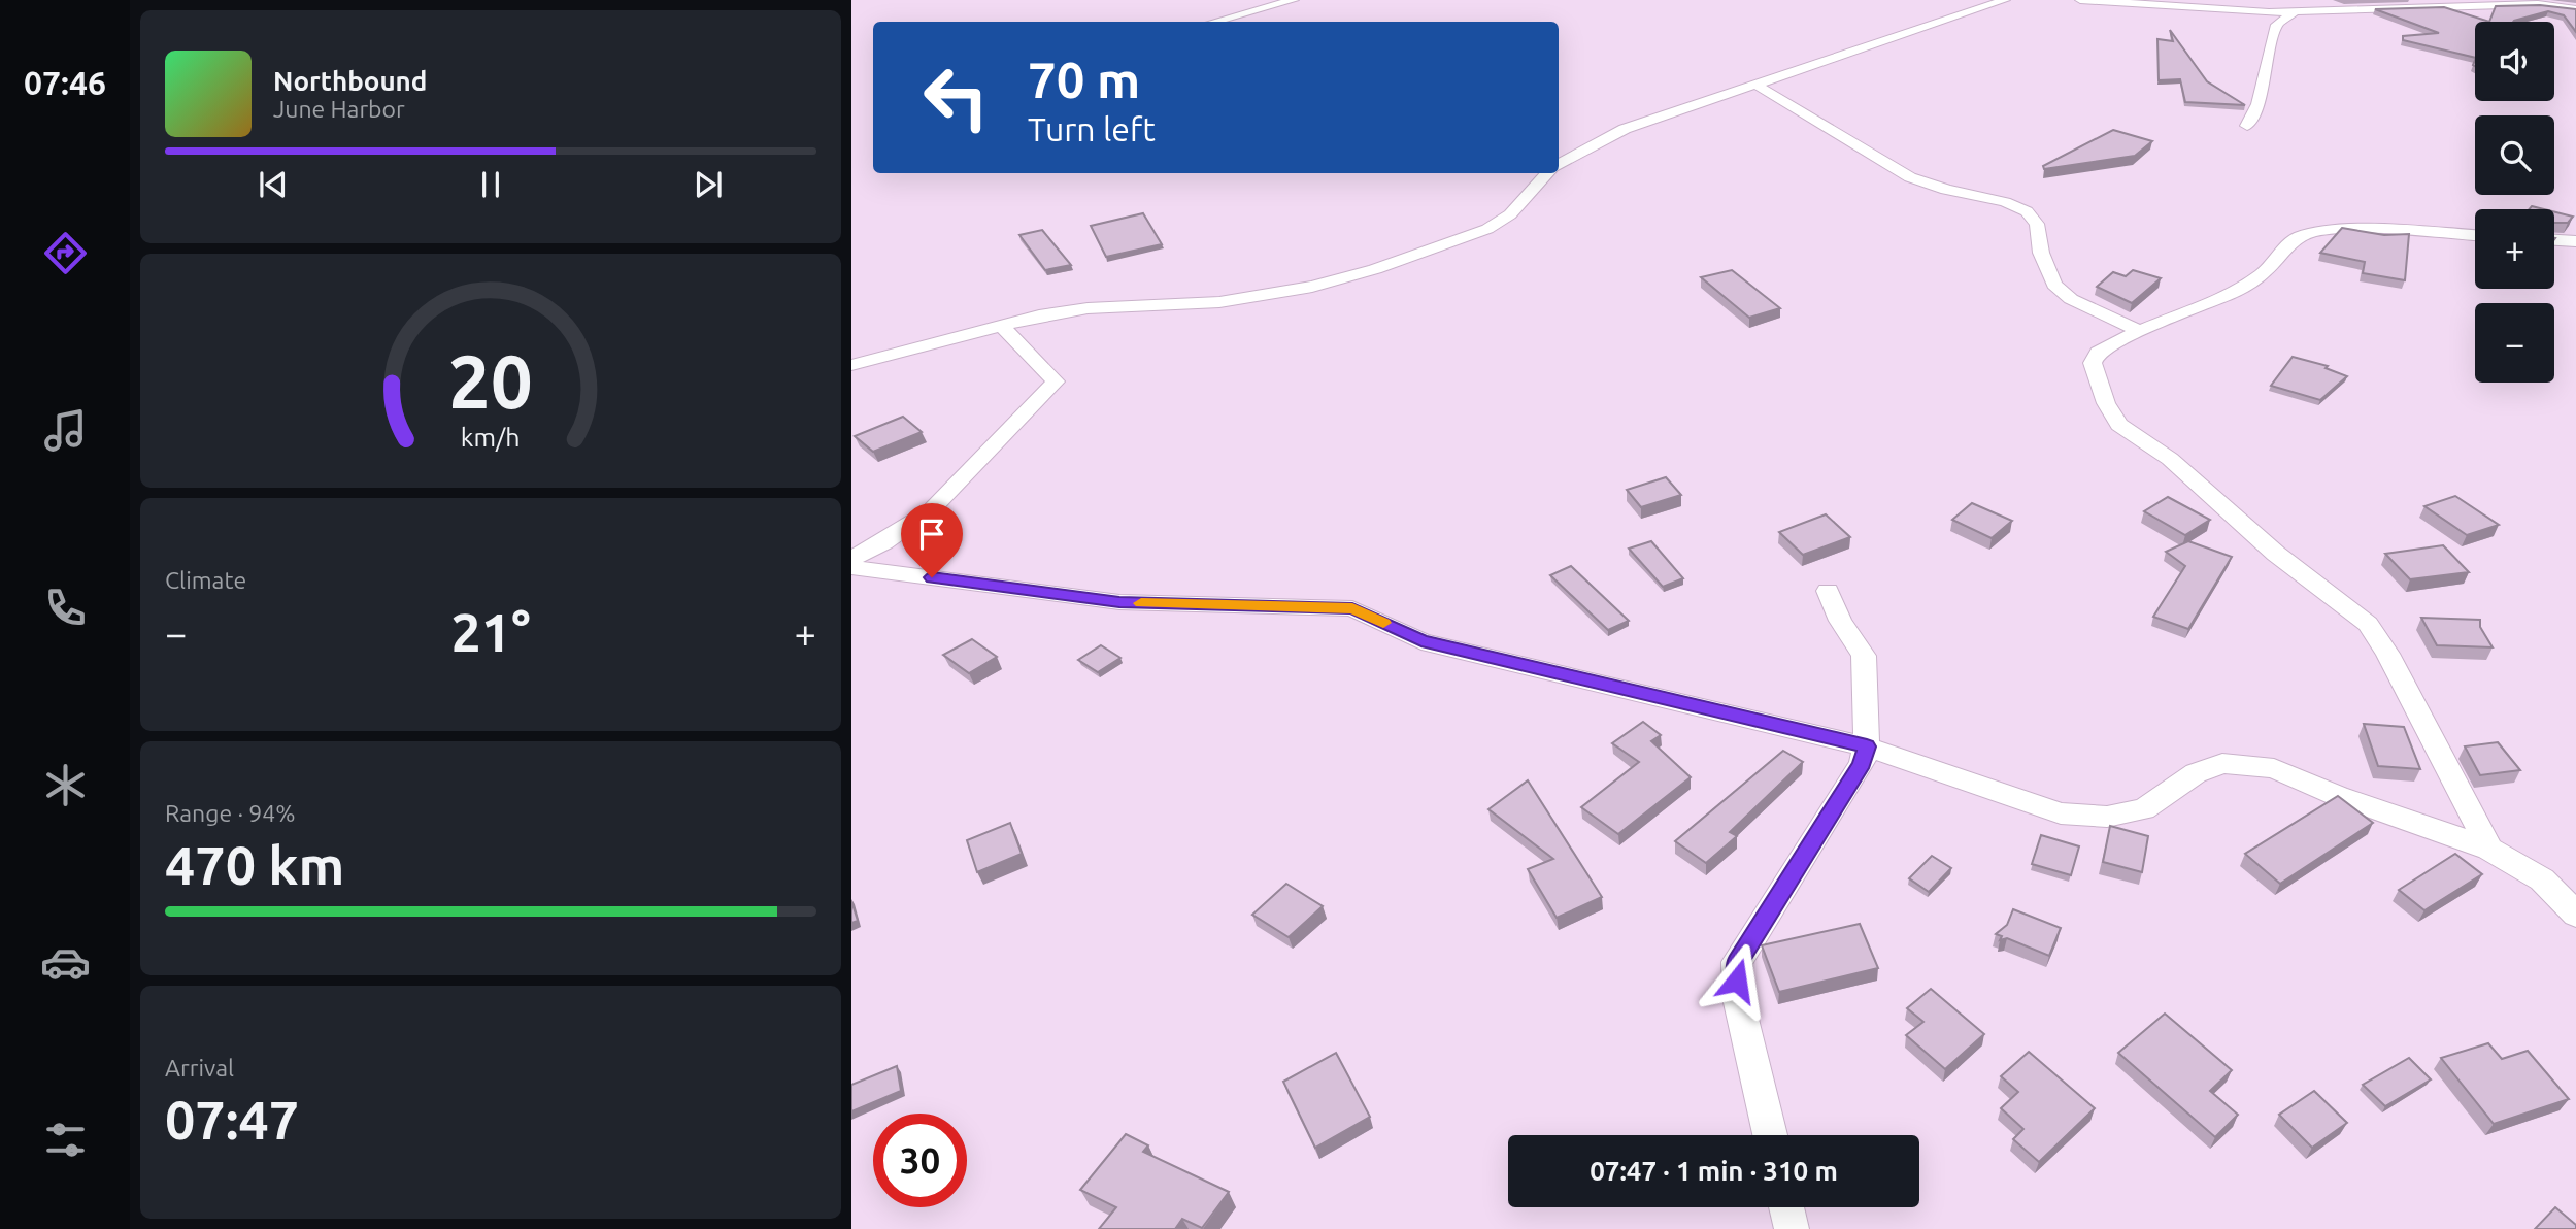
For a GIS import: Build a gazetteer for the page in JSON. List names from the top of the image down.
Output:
{
  "page": {
    "tabs": "07:46",
    "map_buttons": ["+", "−"],
    "turn": ["70 m", "Turn left"],
    "song": ["Northbound", "June Harbor"],
    "tile": [
      "Climate",
      ["Range · 94%", "470 km"],
      ["Arrival", "07:47"]
    ],
    "heat": ["−", "21°", "+"],
    "limit": "30",
    "trip": "07:47 · 1 min · 310 m",
    "gauge": ["20", "km/h"]
  }
}
